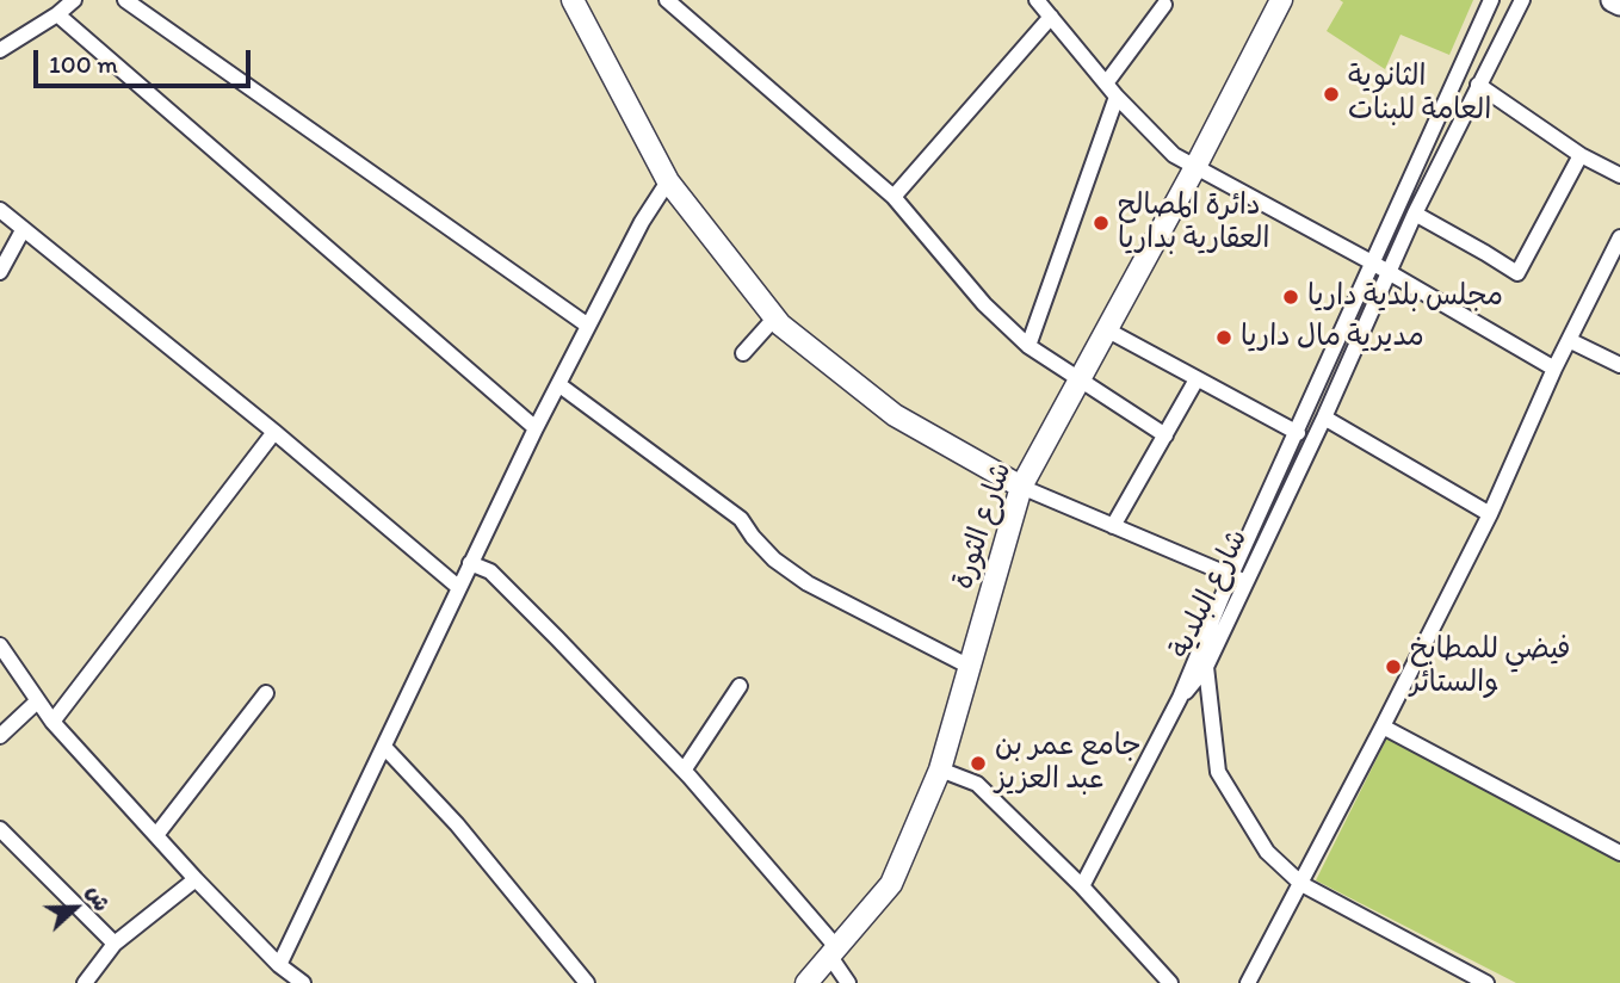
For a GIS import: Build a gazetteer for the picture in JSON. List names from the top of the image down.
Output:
{
  "streets": {
    "main road": ["شارع الثورة"],
    "street": ["شارع البلدية"]
  },
  "places": [
    "الثانوية العامة للبنات",
    "دائرة المصالح العقارية بداريا",
    "مجلس بلدية داريا",
    "مديرية مال داريا",
    "فيضي للمطابخ والستائر",
    "جامع عمر بن عبد العزيز"
  ],
  "scale_bar": "100 m",
  "north": "right"
}
